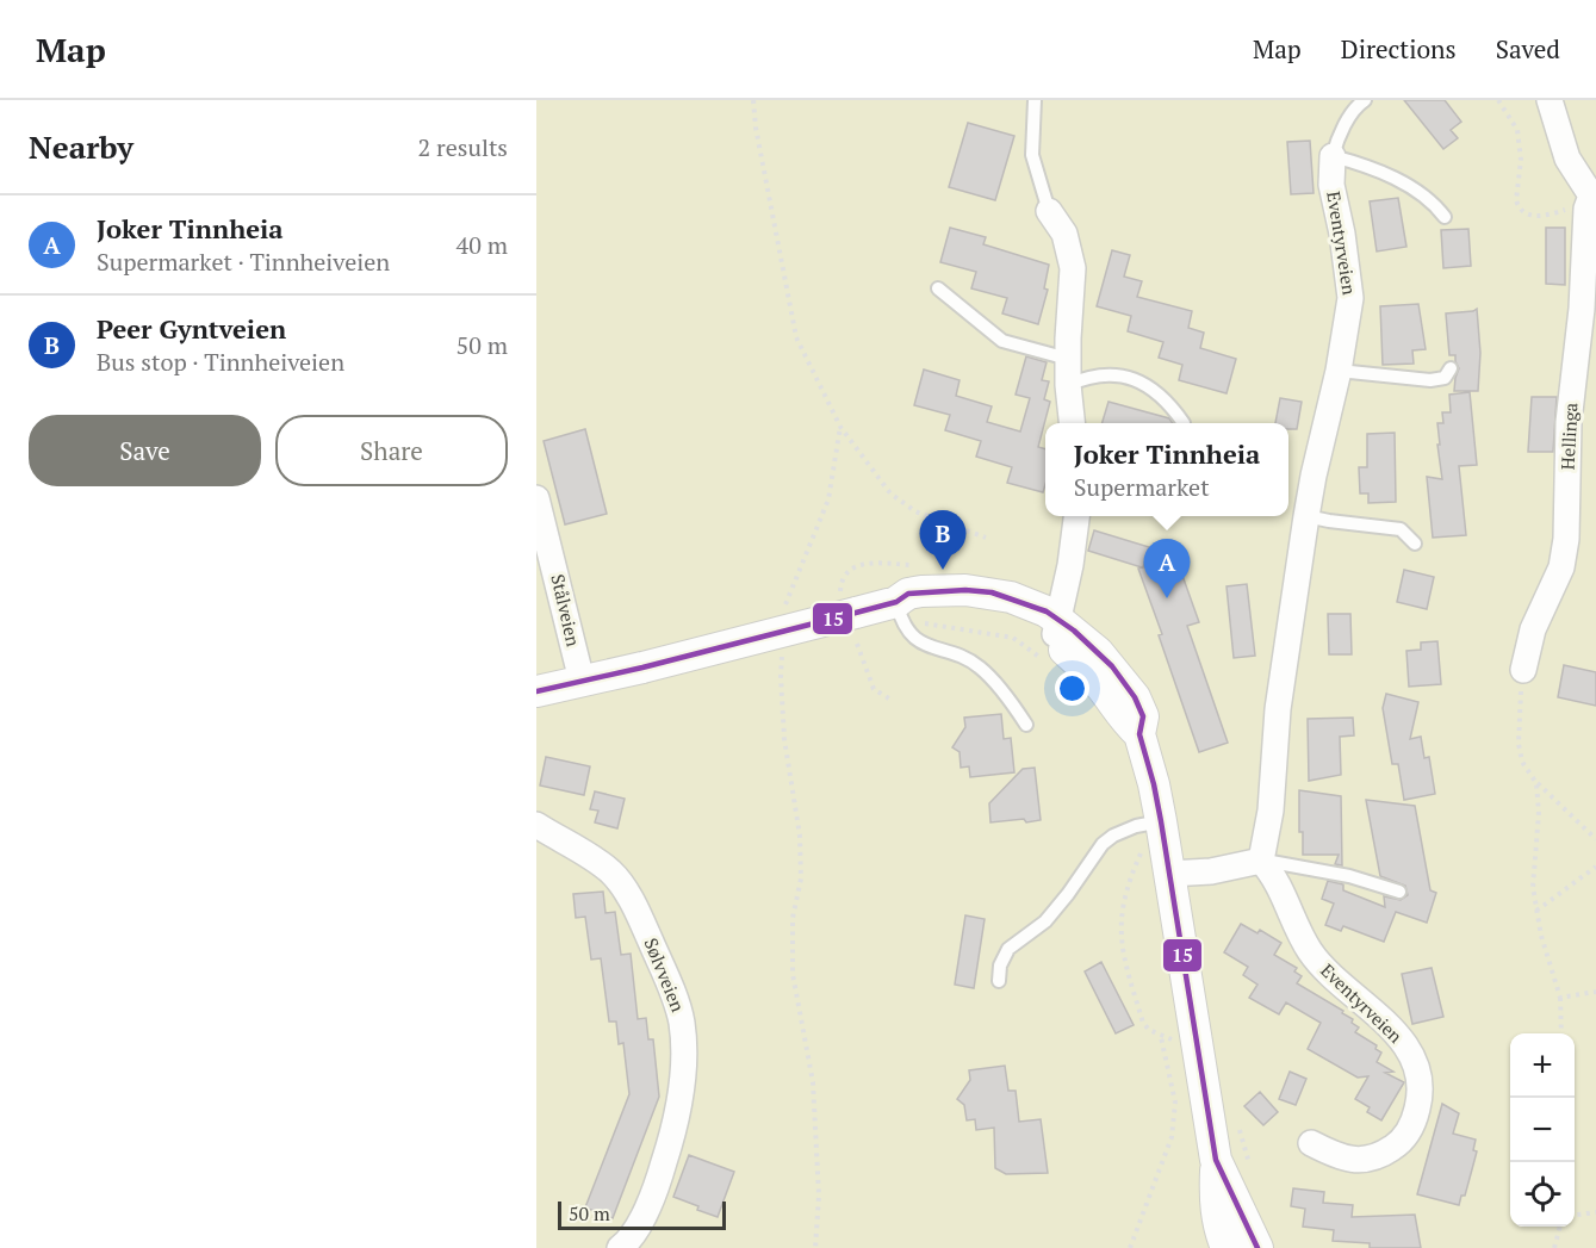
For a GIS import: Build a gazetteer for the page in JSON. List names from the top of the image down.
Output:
{
  "streets": {
    "street": [
      "Eventyrveien",
      "Hellinga",
      "Stålveien",
      "Sølvveien"
    ]
  },
  "lines": ["transit line 15"],
  "scale_bar": "50 m",
  "page": {
    "header": "Map",
    "nav": ["Map", "Directions", "Saved"],
    "heading": ["Nearby", "2 results"],
    "list": [
      {
        "mark": "A",
        "name": "Joker Tinnheia",
        "note": "Supermarket · Tinnheiveien",
        "value": "40 m"
      },
      {
        "mark": "B",
        "name": "Peer Gyntveien",
        "note": "Bus stop · Tinnheiveien",
        "value": "50 m"
      }
    ],
    "buttons": ["Save", "Share"],
    "popup": ["Joker Tinnheia", "Supermarket"],
    "pins": ["B", "A"],
    "map_buttons": ["+", "−"],
    "scale": "50 m"
  }
}
